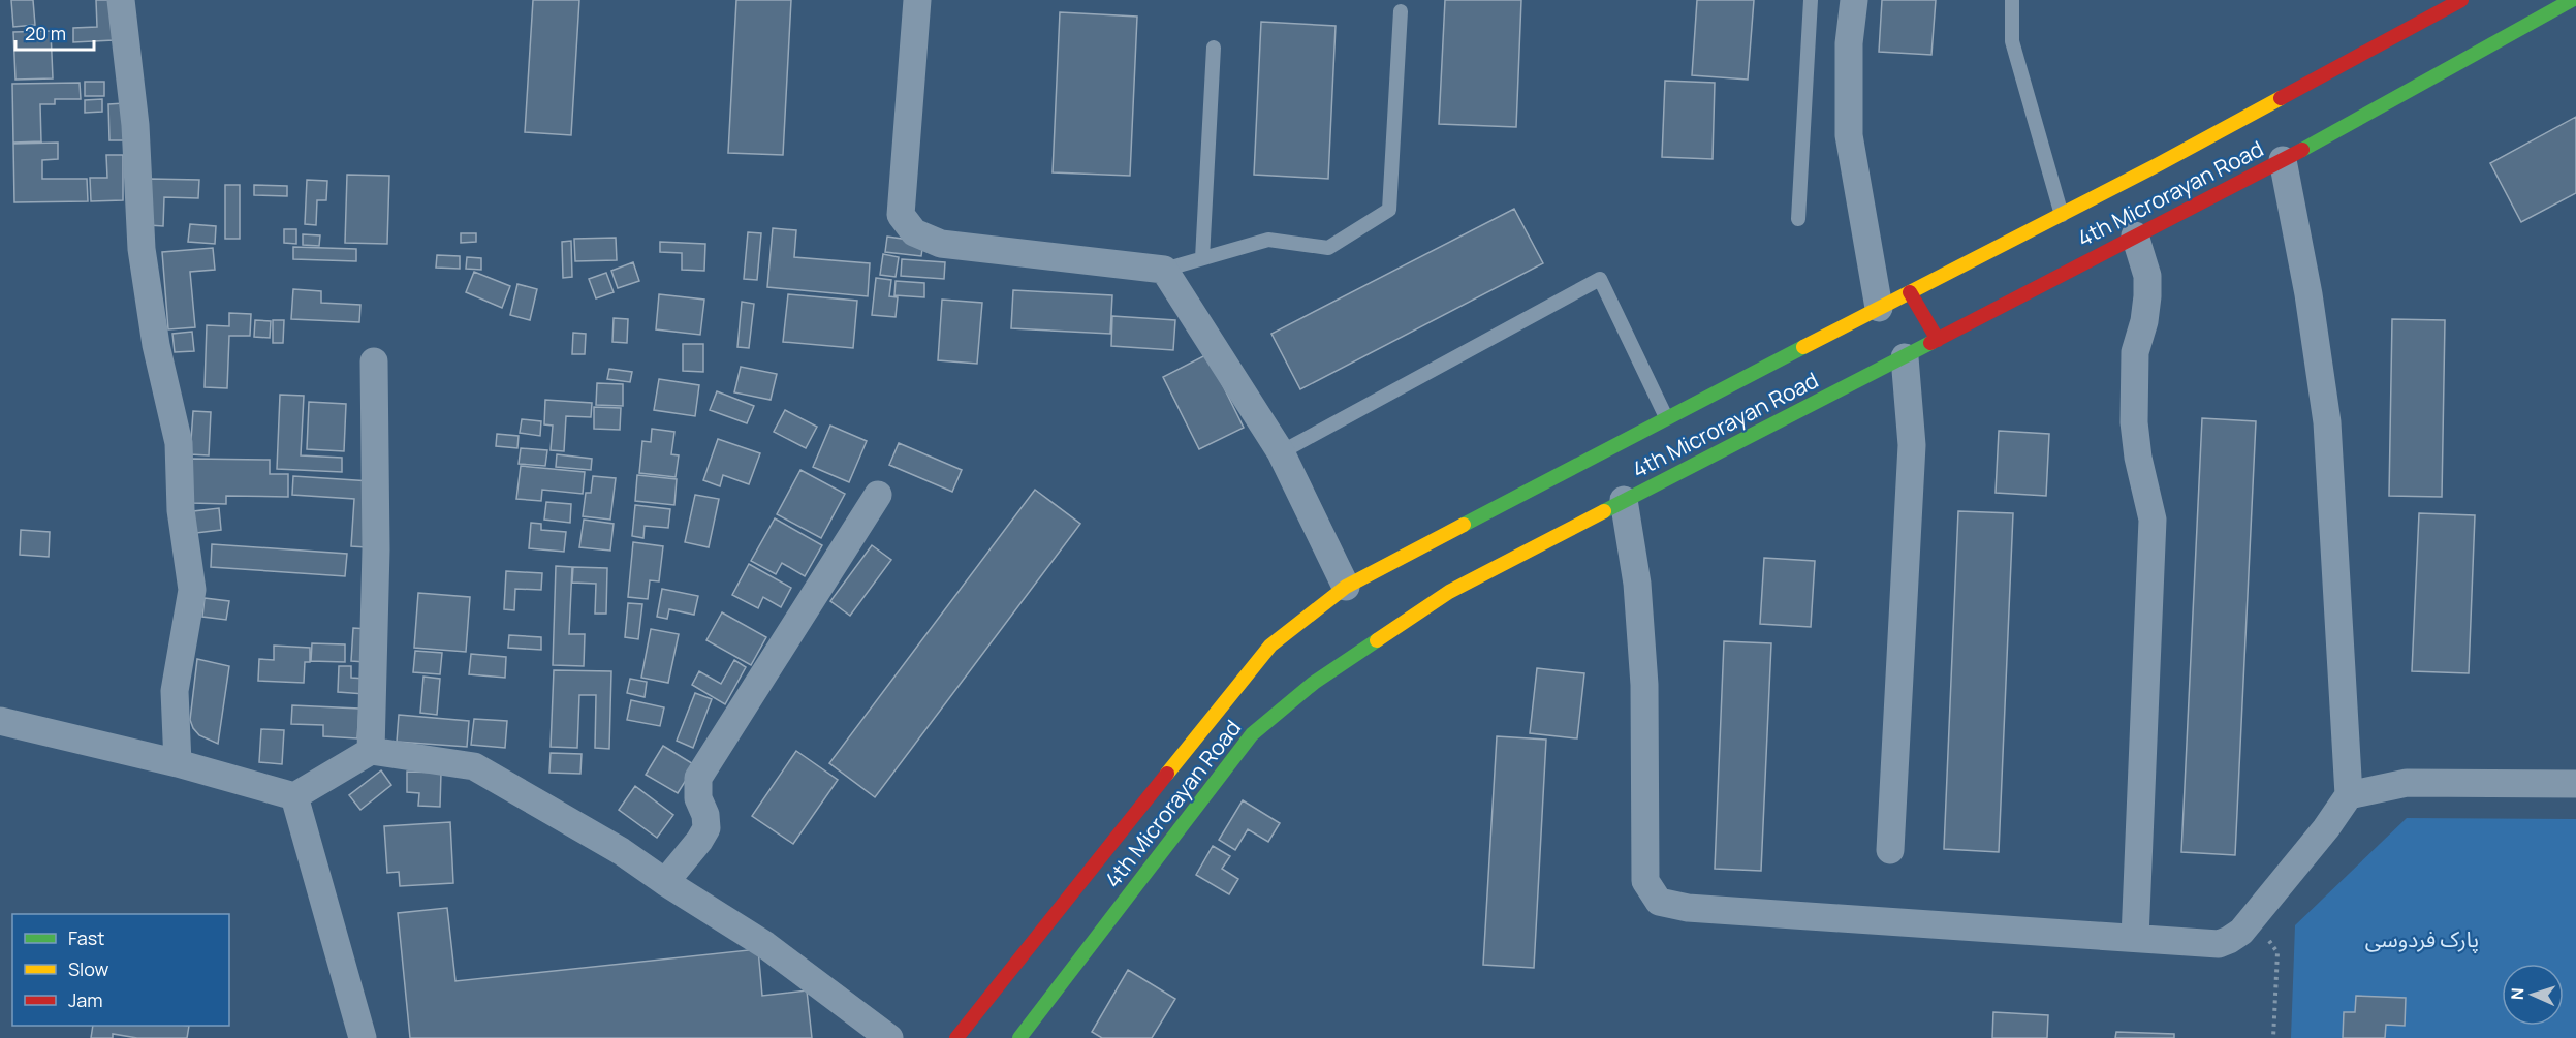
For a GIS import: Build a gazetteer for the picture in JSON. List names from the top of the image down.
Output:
{
  "streets": {
    "main road": ["4th Microrayan Road"]
  },
  "parks": ["پارک فردوسی"],
  "legend": ["Fast", "Slow", "Jam"],
  "scale_bar": "20 m",
  "north": "left"
}
